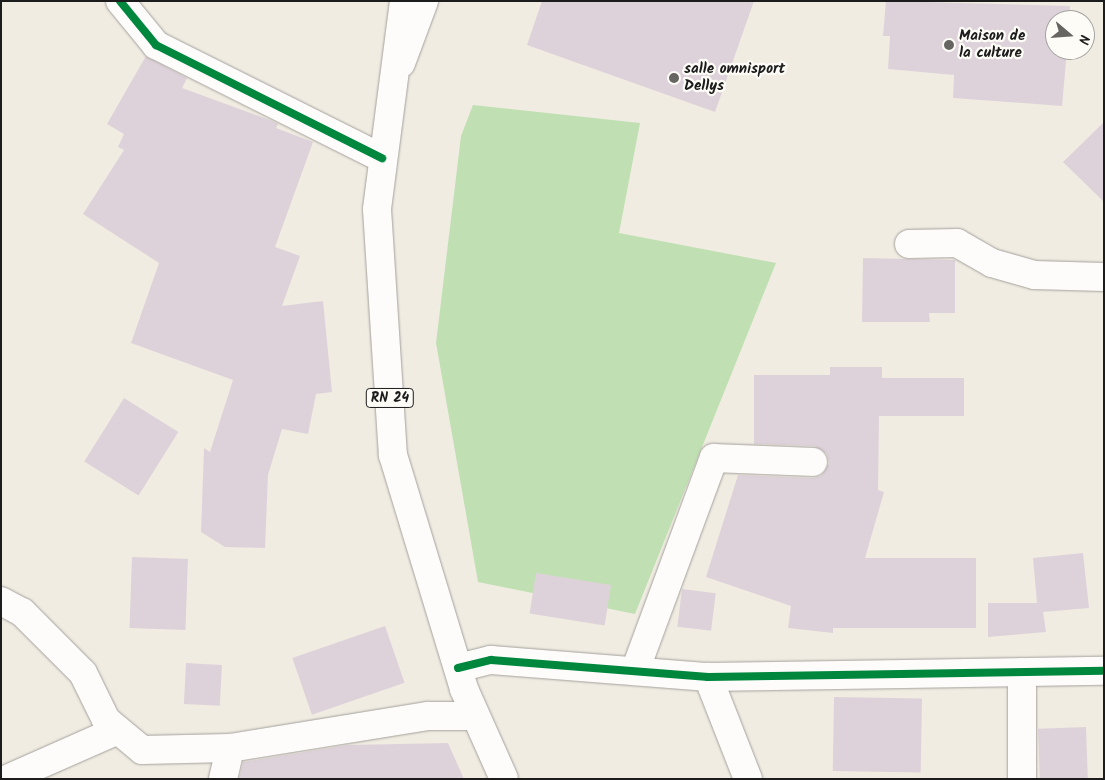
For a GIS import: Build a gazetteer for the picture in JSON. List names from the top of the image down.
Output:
{
  "streets": {
    "street": ["RN 24"]
  },
  "places": ["Maison de la culture", "salle omnisport Dellys"],
  "north": "right"
}
